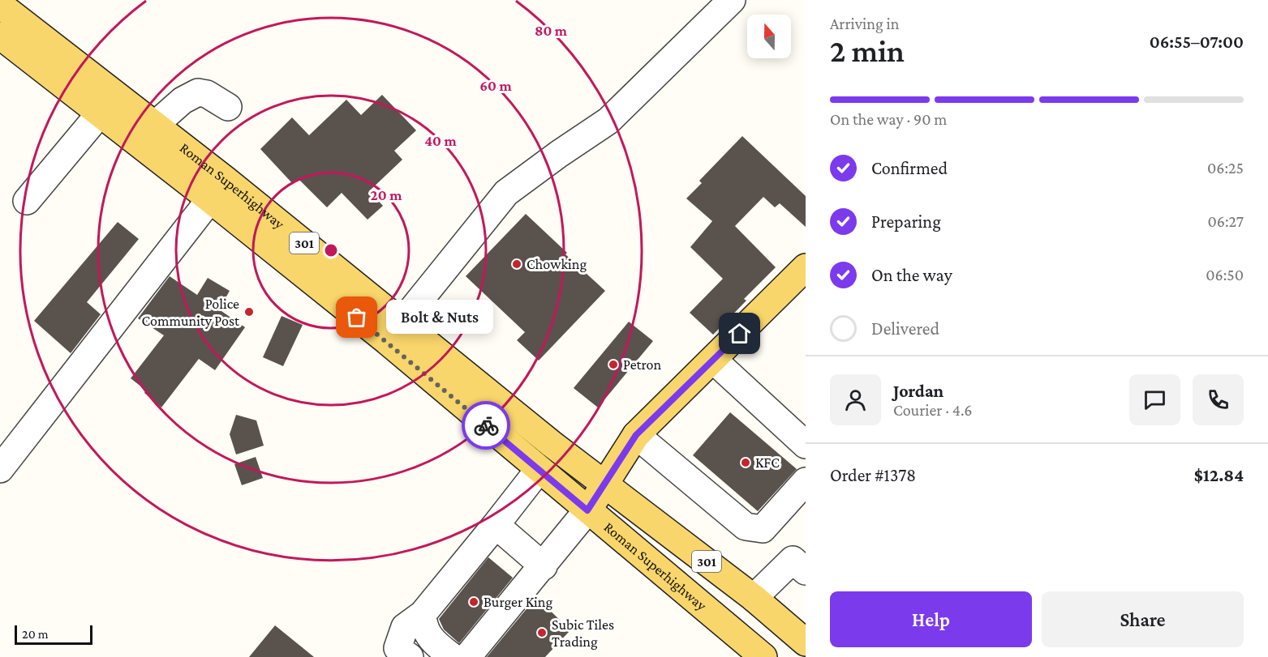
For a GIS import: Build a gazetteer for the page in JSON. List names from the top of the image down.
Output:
{
  "streets": {
    "main road": ["Roman Superhighway", "301"]
  },
  "places": [
    "Chowking",
    "Police Community Post",
    "Bolt & Nuts",
    "Petron",
    "KFC",
    "Burger King",
    "Subic Tiles Trading"
  ],
  "scale_bar": "20 m",
  "north": "top",
  "page": {
    "heading": ["2 min", "Arriving in", "06:55–07:00"],
    "panel": [
      "Jordan",
      "Courier · 4.6",
      "Order #1378",
      "$12.84"
    ],
    "bar": "On the way · 90 m",
    "list": [
      ["Confirmed", "06:25"],
      ["Preparing", "06:27"],
      ["On the way", "06:50"],
      "Delivered"
    ],
    "bubble": "Bolt & Nuts",
    "buttons": ["Help", "Share"],
    "scale": "20 m"
  },
  "rings": [
    "80 m",
    "60 m",
    "40 m",
    "20 m"
  ]
}
